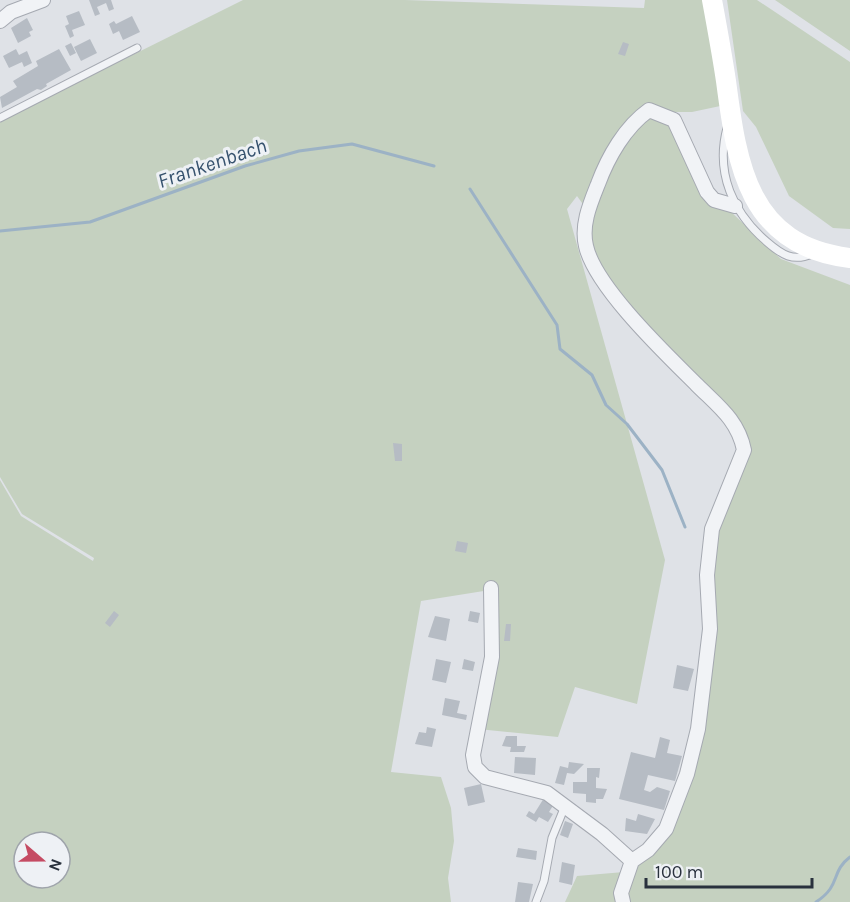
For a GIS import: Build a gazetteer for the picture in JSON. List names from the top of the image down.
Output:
{
  "water": ["Frankenbach"],
  "scale_bar": "100 m",
  "north": "right"
}
